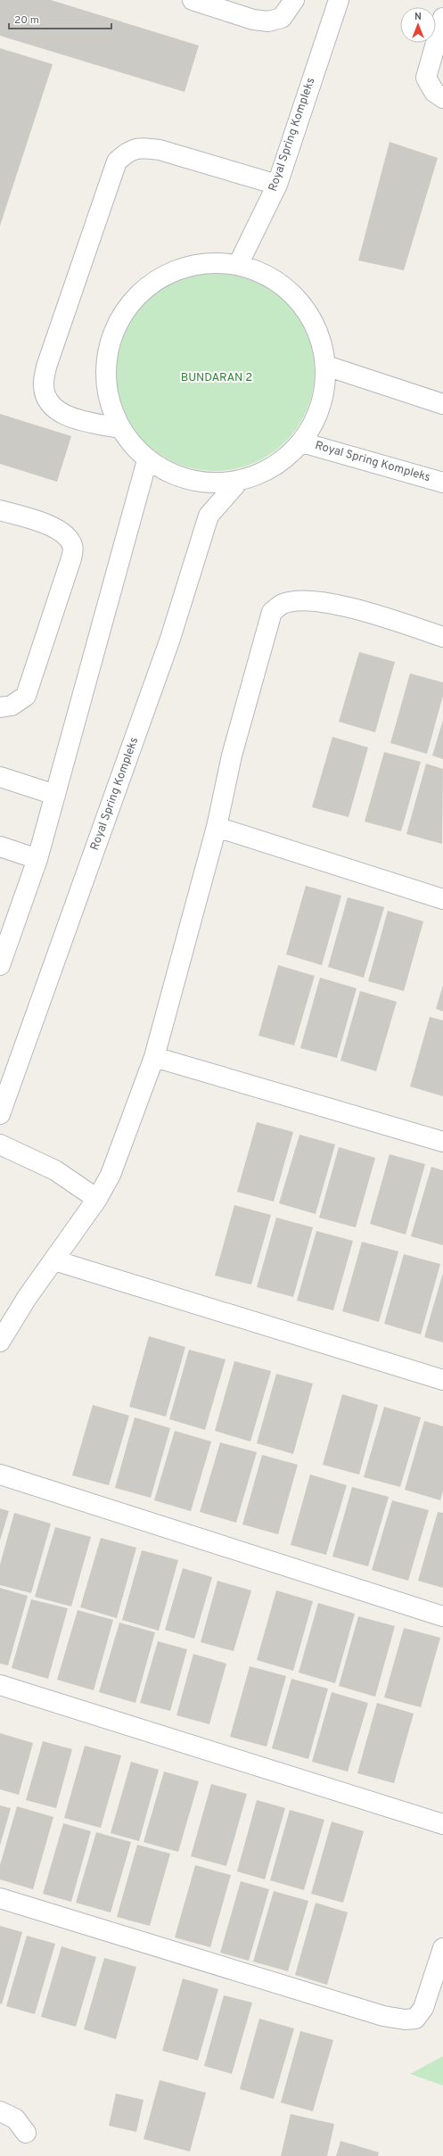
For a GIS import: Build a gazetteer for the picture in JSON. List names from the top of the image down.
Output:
{
  "streets": {
    "street": ["Royal Spring Kompleks"]
  },
  "parks": ["BUNDARAN 2"],
  "scale_bar": "20 m",
  "north": "top"
}
